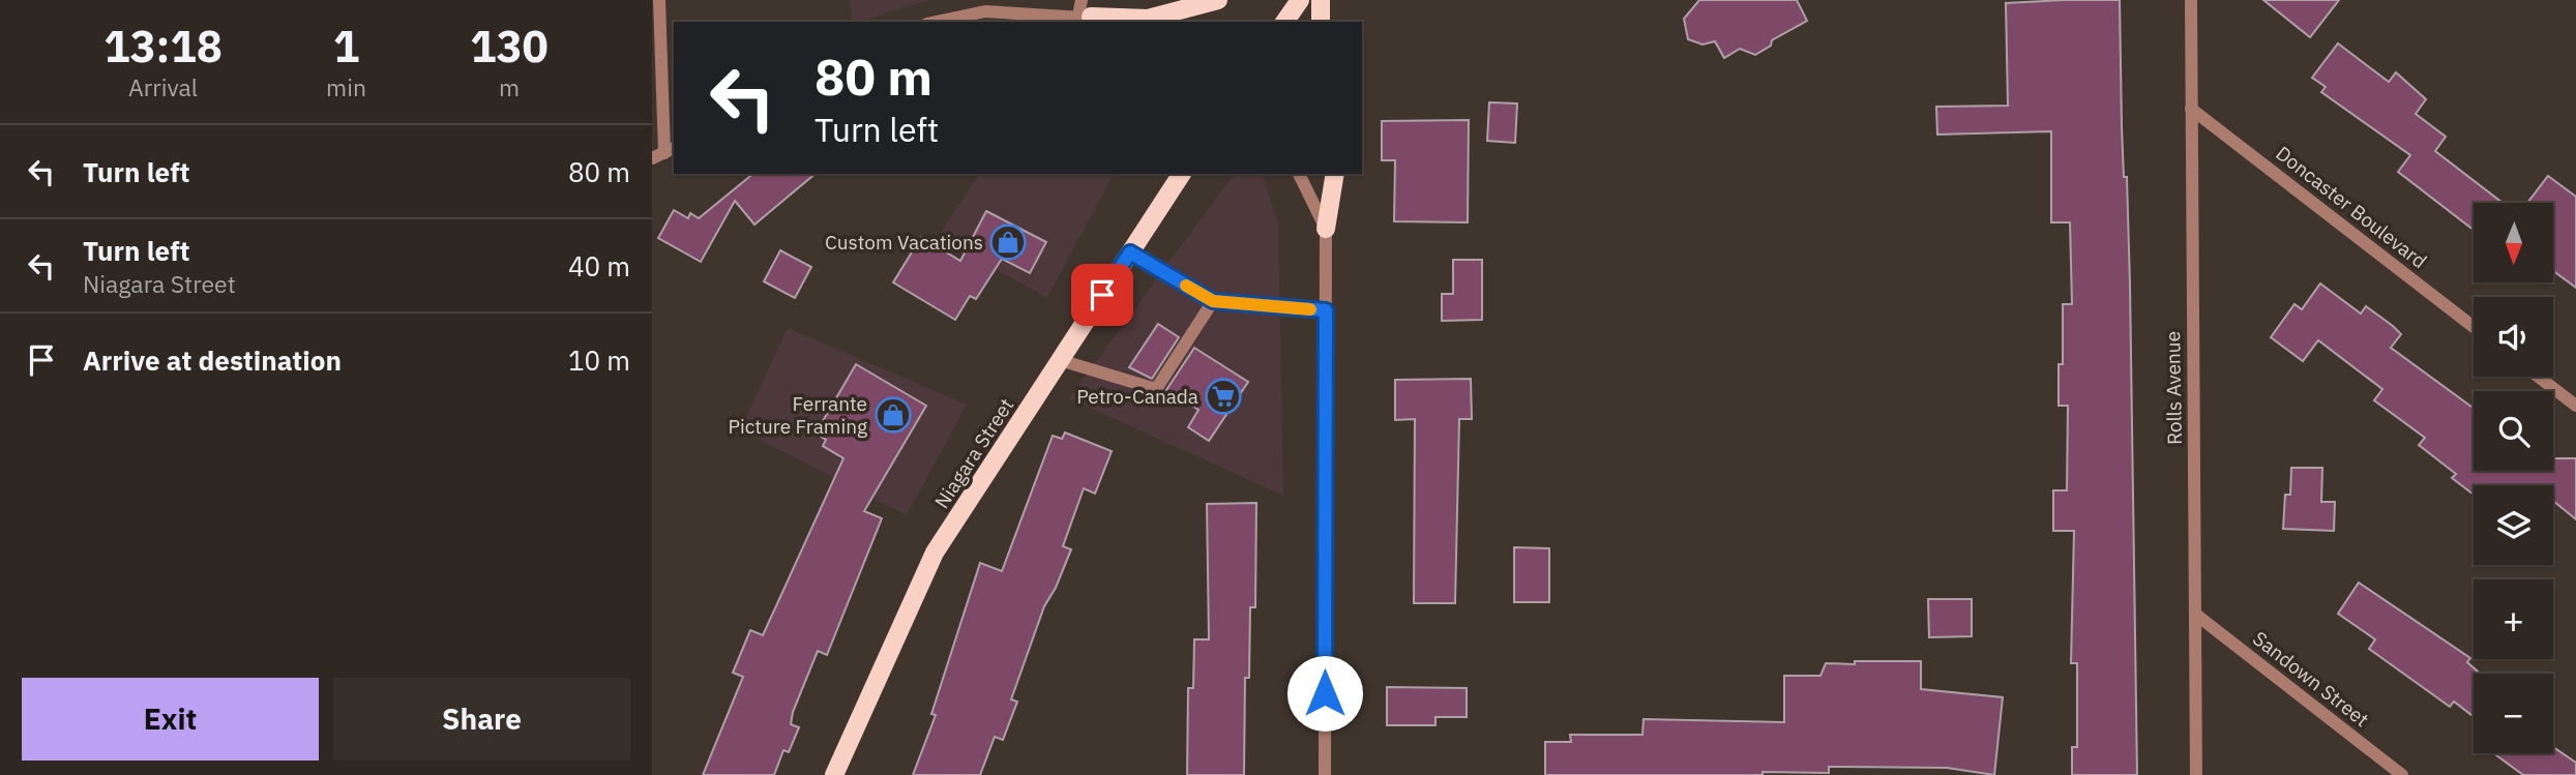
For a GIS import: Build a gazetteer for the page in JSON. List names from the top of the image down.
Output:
{
  "streets": {
    "main road": ["Niagara Street"],
    "street": ["Doncaster Boulevard", "Rolls Avenue", "Sandown Street"]
  },
  "crossings": [
    ["Doncaster Boulevard", "Rolls Avenue"],
    ["Rolls Avenue", "Sandown Street"]
  ],
  "places": {
    "shop": ["Custom Vacations", "Ferrante Picture Framing"],
    "supermarket": ["Petro-Canada"]
  },
  "north": "bottom",
  "page": {
    "eta": [
      "13:18",
      "Arrival",
      "1",
      "min",
      "130",
      "m"
    ],
    "turn": ["80 m", "Turn left"],
    "list": [
      {
        "name": "Turn left",
        "value": "80 m"
      },
      {
        "name": "Turn left",
        "note": "Niagara Street",
        "value": "40 m"
      },
      {
        "name": "Arrive at destination",
        "value": "10 m"
      }
    ],
    "map_buttons": ["+", "−"],
    "buttons": ["Exit", "Share"]
  }
}
